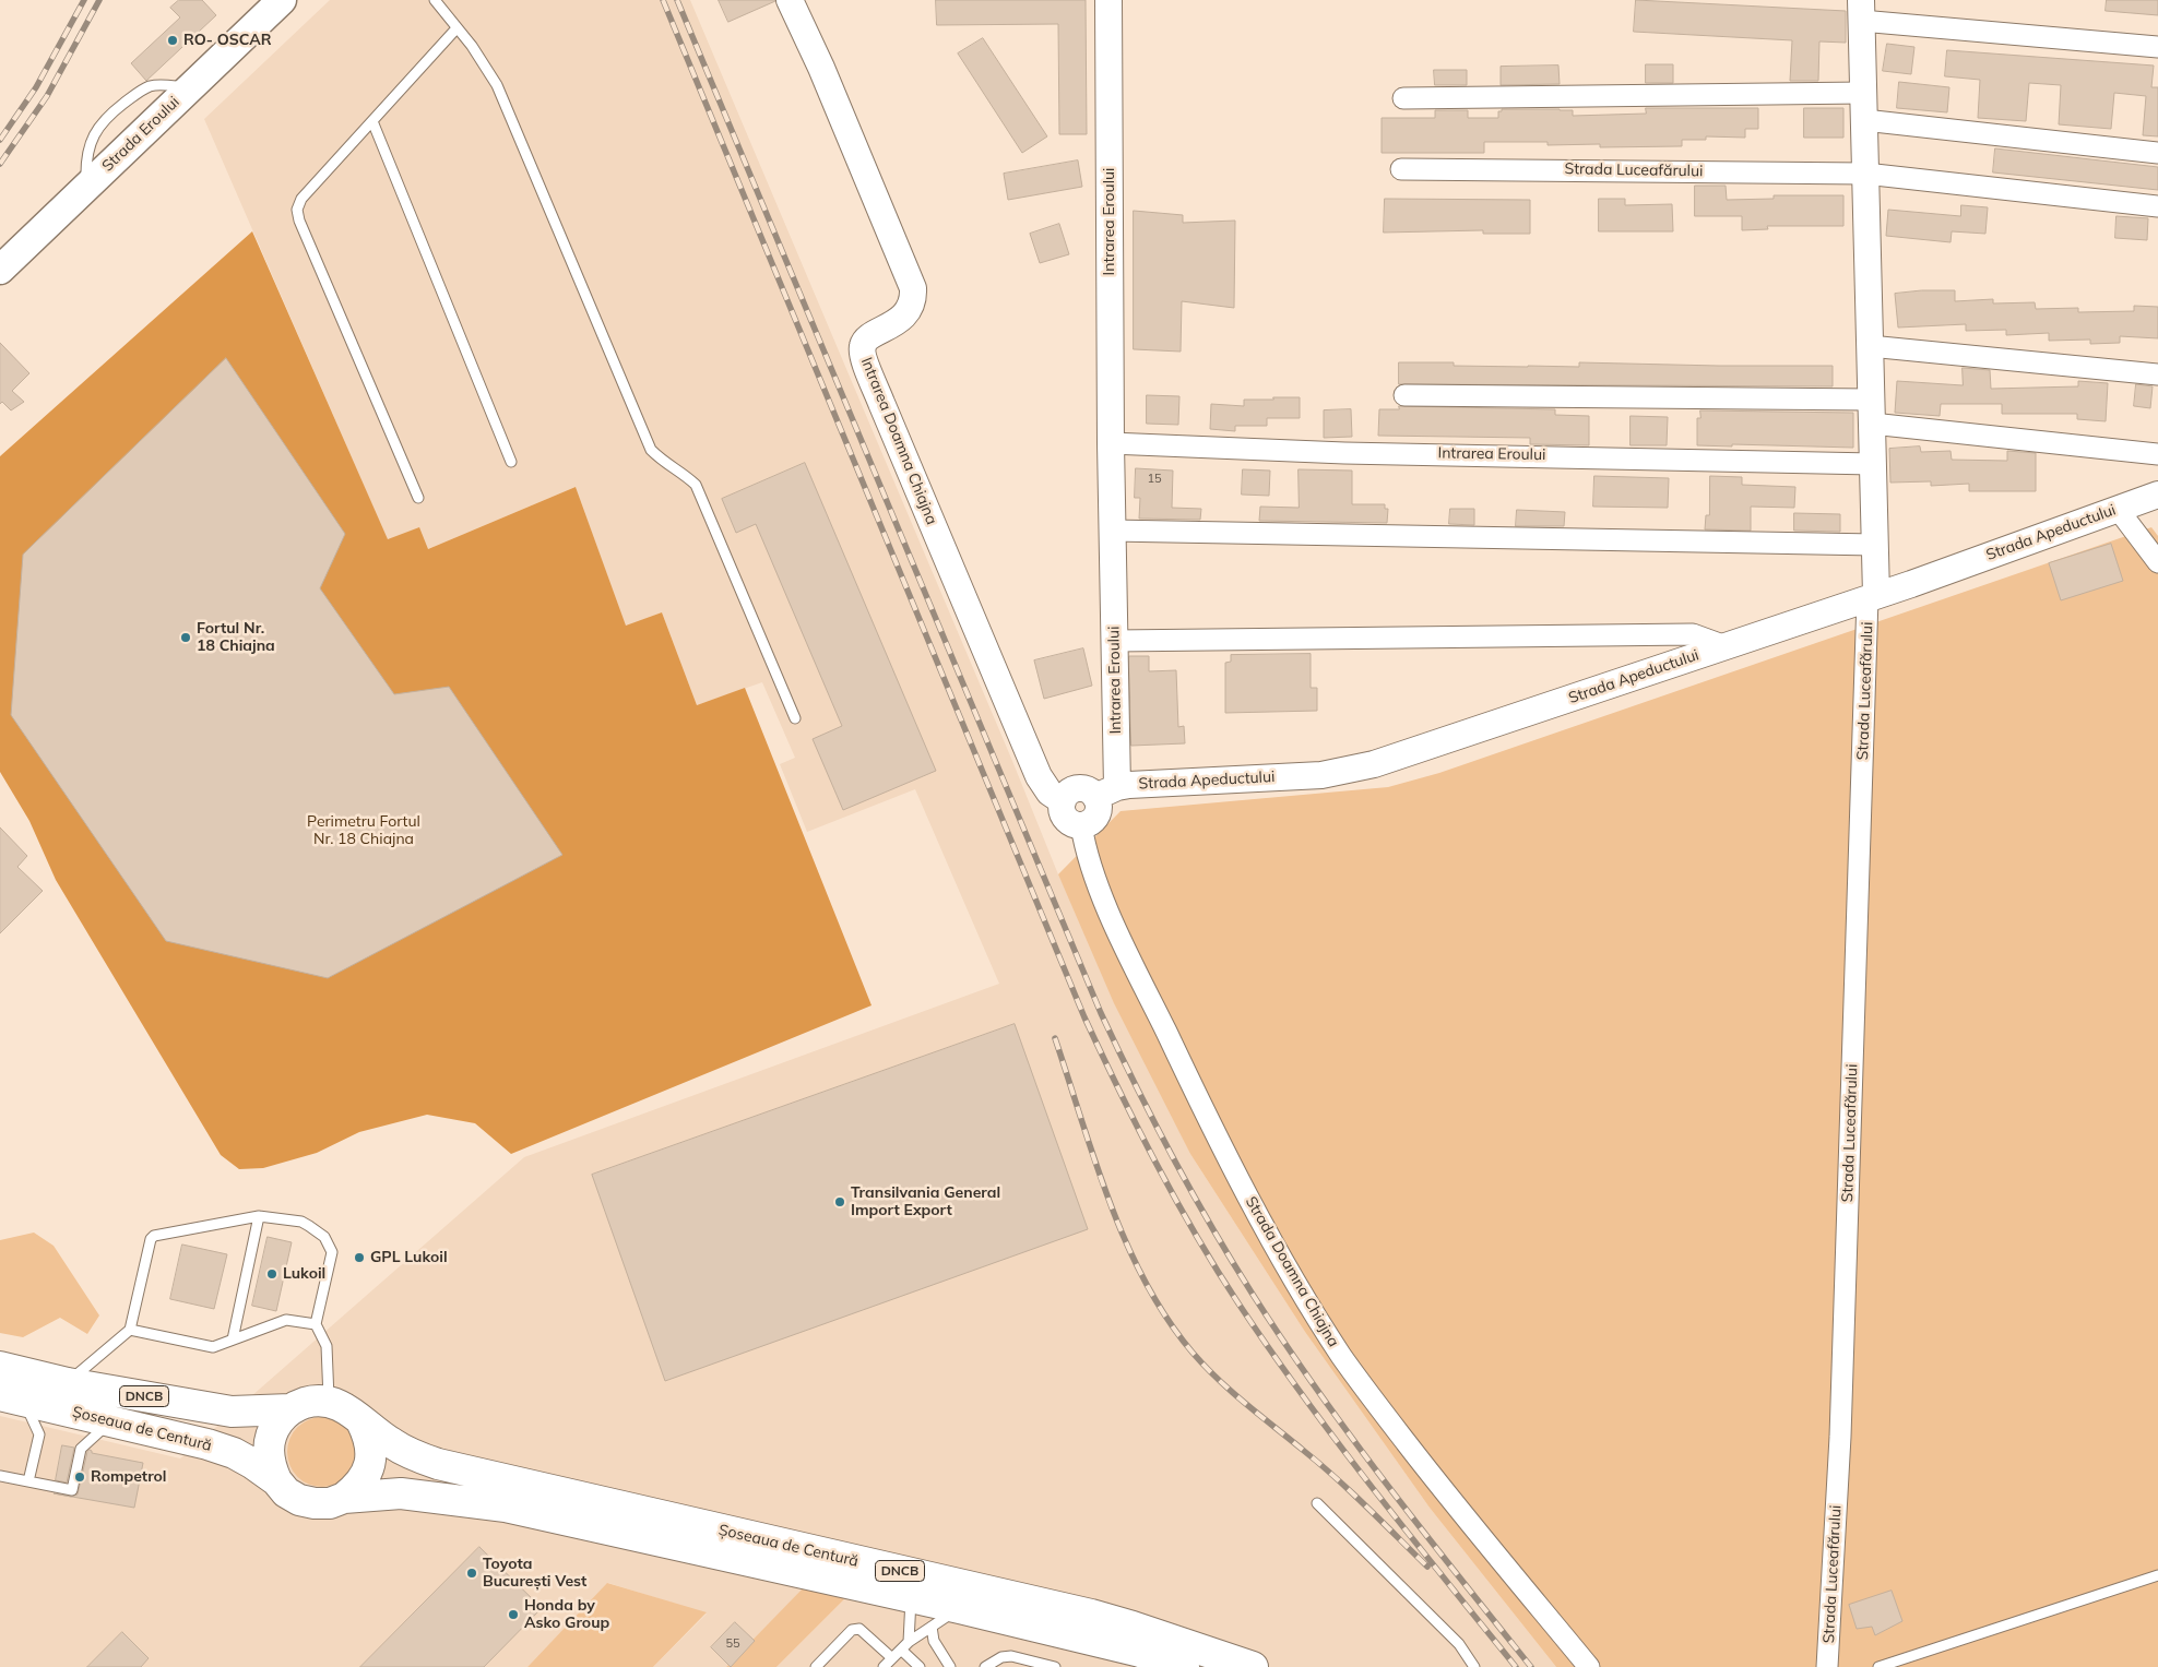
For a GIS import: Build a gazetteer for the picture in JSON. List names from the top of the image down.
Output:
{
  "streets": {
    "main road": ["Strada Eroului", "DNCB", "Șoseaua de Centură"],
    "street": [
      "Strada Luceafărului",
      "Intrarea Eroului",
      "Intrarea Doamna Chiajna",
      "Strada Apeductului",
      "Strada Doamna Chiajna"
    ]
  },
  "crossings": [
    ["Strada Luceafărului", "Intrarea Eroului"],
    ["Strada Luceafărului", "Strada Apeductului"],
    ["Intrarea Eroului", "Strada Apeductului"],
    ["Intrarea Eroului", "Strada Doamna Chiajna"],
    ["Intrarea Doamna Chiajna", "Strada Apeductului"]
  ],
  "parks": ["Perimetru Fortul Nr. 18 Chiajna"],
  "places": [
    "RO- OSCAR",
    "Fortul Nr. 18 Chiajna",
    "Transilvania General Import Export",
    "GPL Lukoil",
    "Lukoil",
    "Rompetrol",
    "Toyota București Vest",
    "Honda by Asko Group"
  ],
  "house_numbers": ["15", "55"]
}
